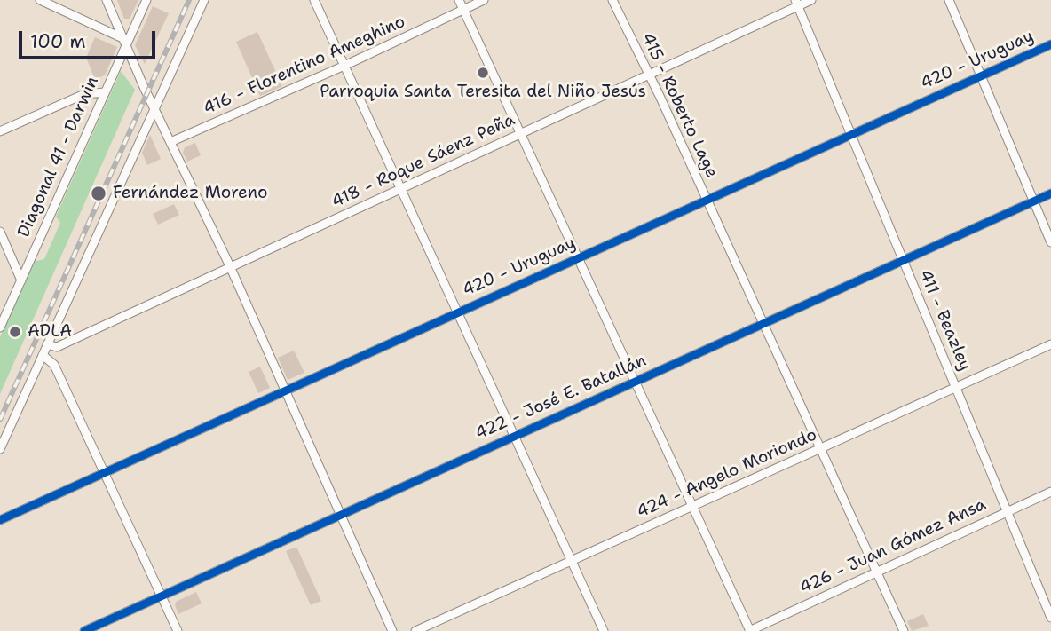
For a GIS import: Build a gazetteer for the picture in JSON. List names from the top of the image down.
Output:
{
  "streets": {
    "street": [
      "420 - Uruguay",
      "416 - Florentino Ameghino",
      "415 - Roberto Lage",
      "Diagonal 41 - Darwin",
      "418 - Roque Sáenz Peña",
      "411 - Beazley",
      "422 - José E. Batallán",
      "424 - Angelo Moriondo",
      "426 - Juan Gómez Ansa"
    ]
  },
  "crossings": [
    ["420 - Uruguay", "415 - Roberto Lage"],
    ["420 - Uruguay", "411 - Beazley"],
    ["415 - Roberto Lage", "418 - Roque Sáenz Peña"],
    ["415 - Roberto Lage", "422 - José E. Batallán"],
    ["415 - Roberto Lage", "424 - Angelo Moriondo"],
    ["415 - Roberto Lage", "426 - Juan Gómez Ansa"],
    ["418 - Roque Sáenz Peña", "411 - Beazley"],
    ["411 - Beazley", "422 - José E. Batallán"],
    ["411 - Beazley", "424 - Angelo Moriondo"],
    ["411 - Beazley", "426 - Juan Gómez Ansa"]
  ],
  "places": ["Parroquia Santa Teresita del Niño Jesús", "Fernández Moreno", "ADLA"],
  "scale_bar": "100 m"
}
